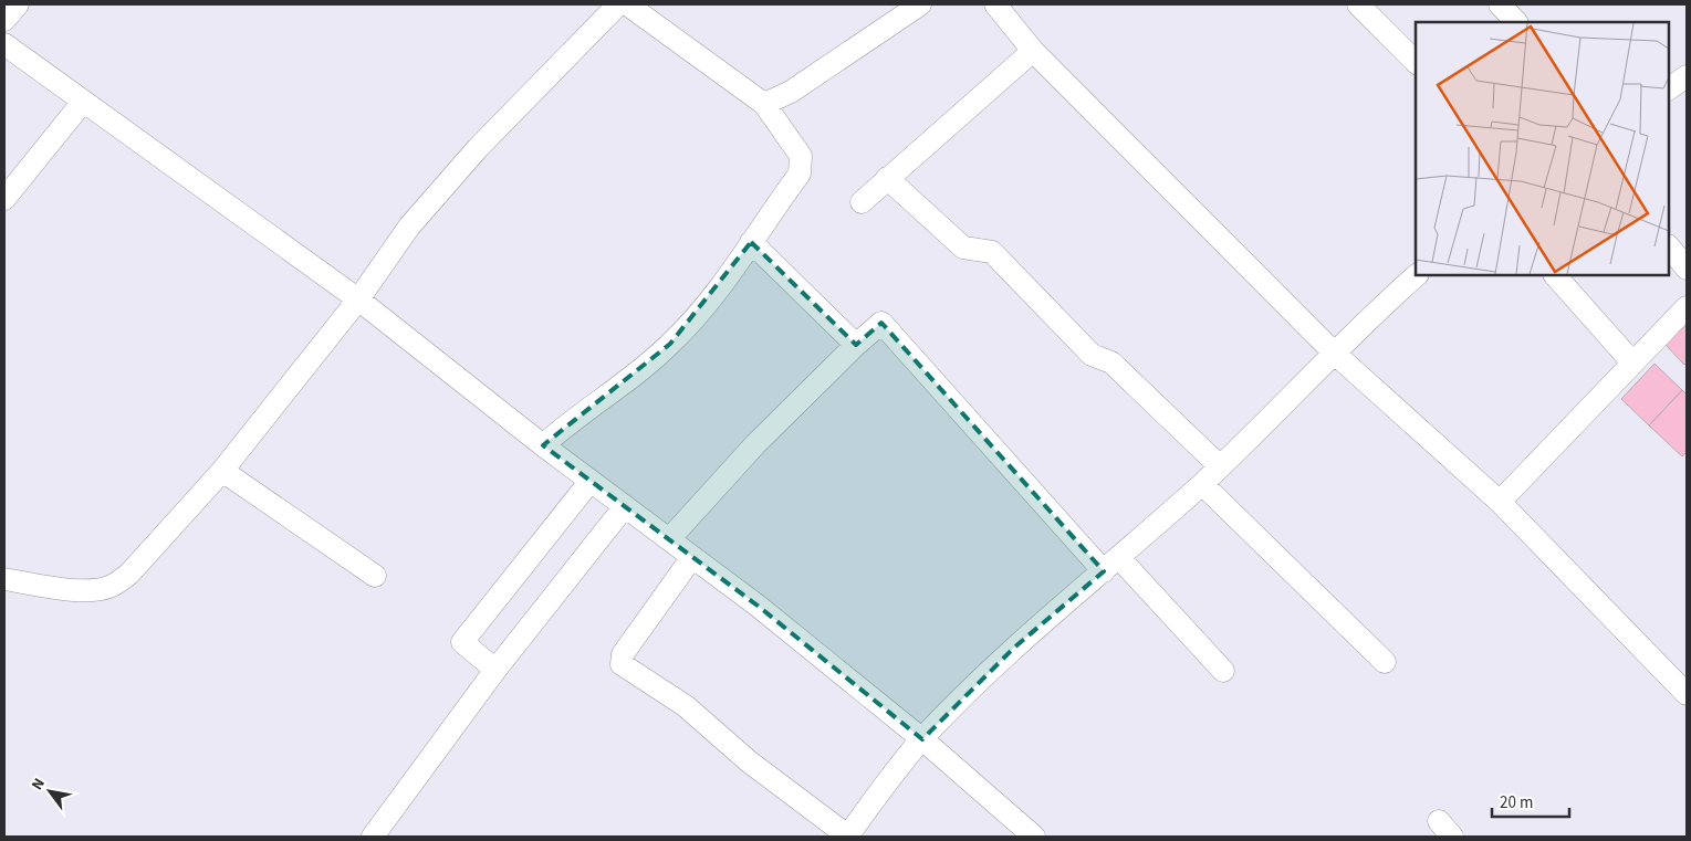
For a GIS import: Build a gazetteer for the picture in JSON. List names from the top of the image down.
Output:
{
  "scale_bar": "20 m",
  "north": "top left"
}
